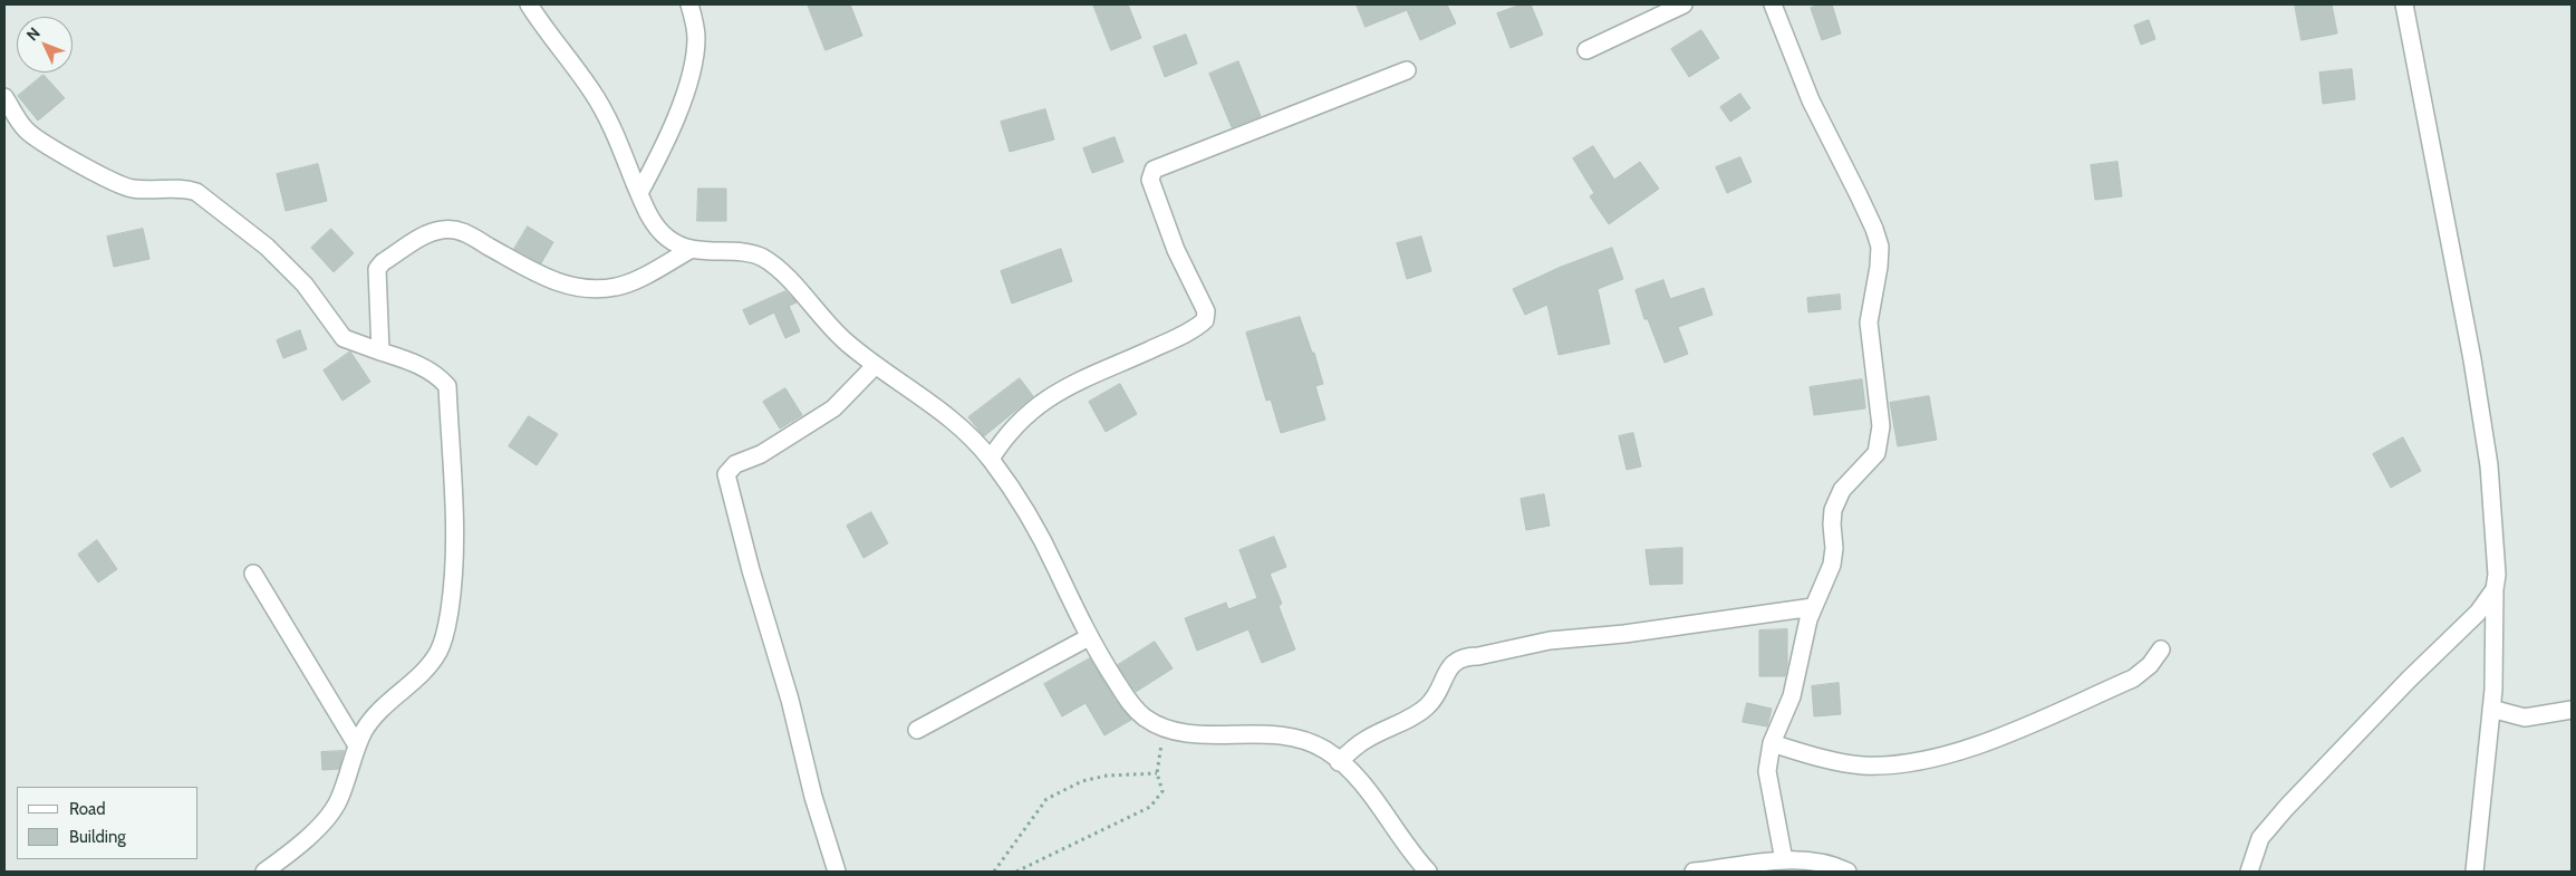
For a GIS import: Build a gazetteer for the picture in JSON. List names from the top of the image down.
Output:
{
  "legend": ["Road", "Building"],
  "north": "top left"
}
